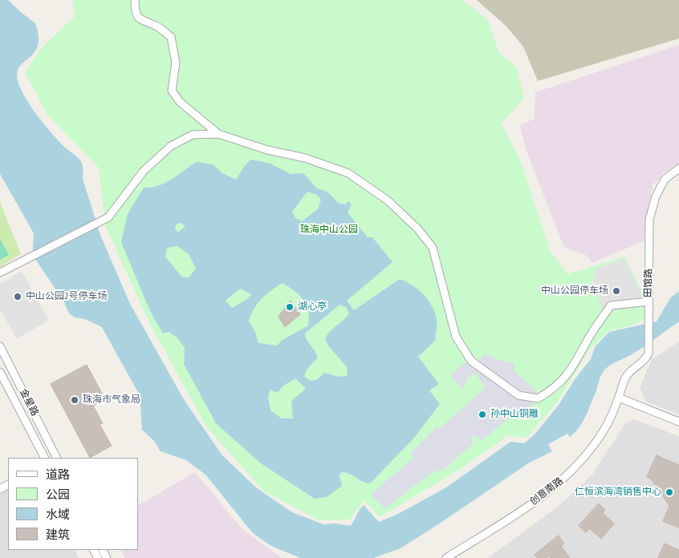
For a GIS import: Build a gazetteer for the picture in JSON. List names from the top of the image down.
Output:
{
  "streets": {
    "street": ["田馆路", "金星路", "创意南路"]
  },
  "crossings": [
    ["田馆路", "创意南路"]
  ],
  "parks": ["珠海中山公园"],
  "places": [
    "中山公园停车场",
    "中山公园2号停车场",
    "湖心亭",
    "珠海市气象局",
    "孙中山铜雕",
    "仁恒滨海湾销售中心"
  ],
  "legend": [
    "道路",
    "公园",
    "水域",
    "建筑"
  ]
}
